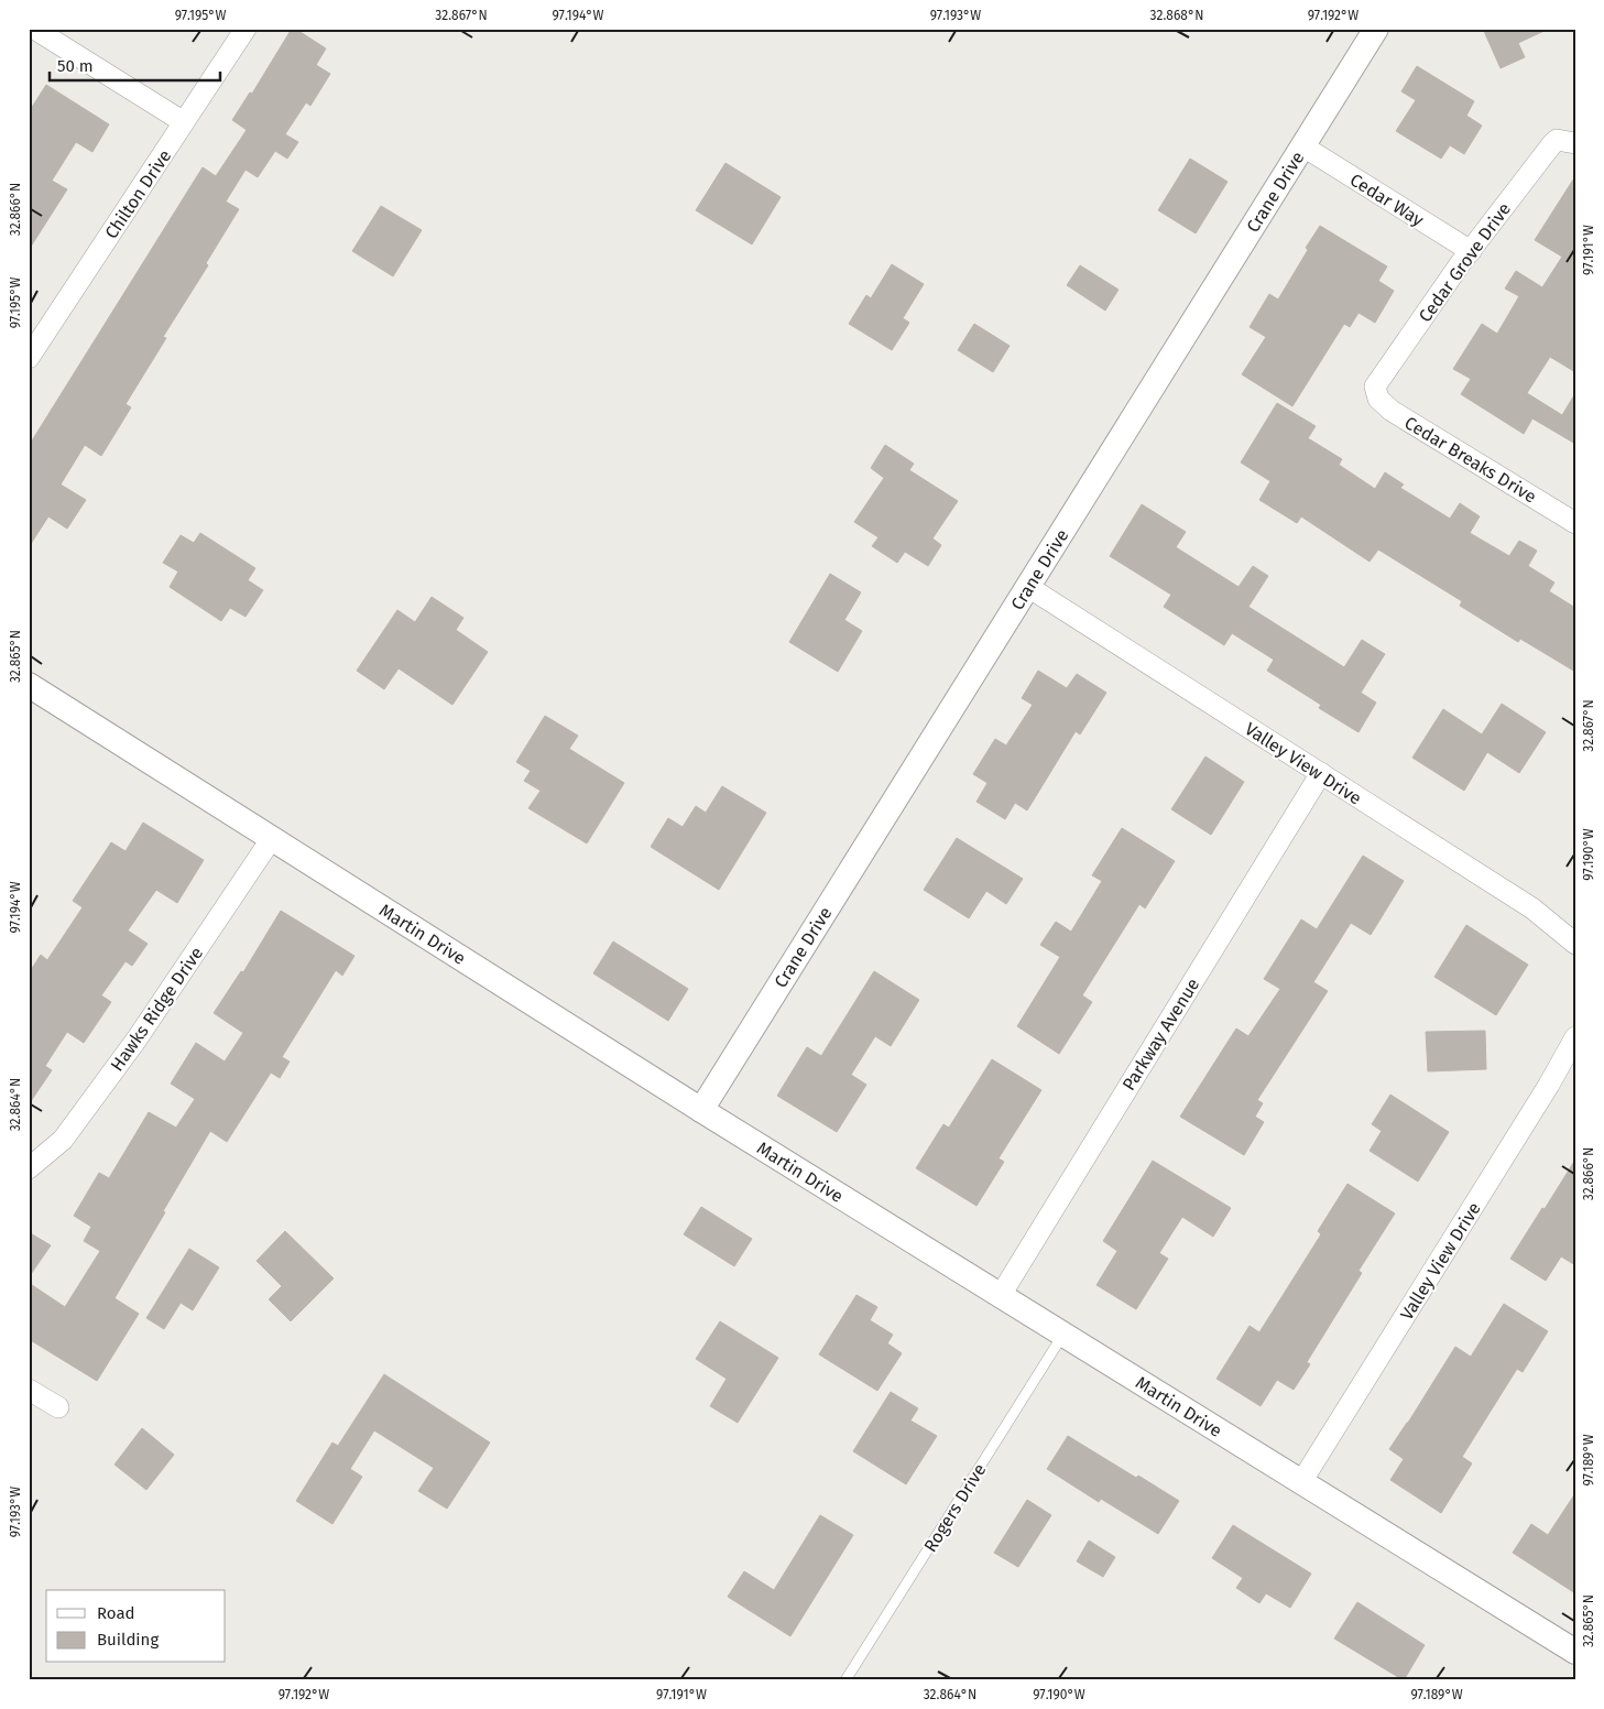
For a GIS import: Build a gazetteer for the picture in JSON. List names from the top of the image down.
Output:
{
  "streets": {
    "street": [
      "Crane Drive",
      "Chilton Drive",
      "Cedar Way",
      "Cedar Grove Drive",
      "Cedar Breaks Drive",
      "Valley View Drive",
      "Martin Drive",
      "Hawks Ridge Drive",
      "Parkway Avenue"
    ],
    "lane": ["Rogers Drive"]
  },
  "crossings": [
    ["Crane Drive", "Cedar Way"],
    ["Crane Drive", "Valley View Drive"],
    ["Crane Drive", "Martin Drive"],
    ["Cedar Way", "Cedar Grove Drive"],
    ["Cedar Grove Drive", "Cedar Breaks Drive"],
    ["Valley View Drive", "Martin Drive"],
    ["Valley View Drive", "Parkway Avenue"],
    ["Martin Drive", "Hawks Ridge Drive"],
    ["Martin Drive", "Parkway Avenue"],
    ["Martin Drive", "Rogers Drive"]
  ],
  "legend": ["Road", "Building"],
  "scale_bar": "50 m",
  "coordinates": [
    "97.195°W",
    "32.867°N",
    "97.194°W",
    "97.193°W",
    "32.868°N",
    "97.192°W",
    "32.866°N",
    "97.191°W",
    "32.865°N",
    "97.190°W",
    "32.864°N",
    "97.189°W"
  ]
}
